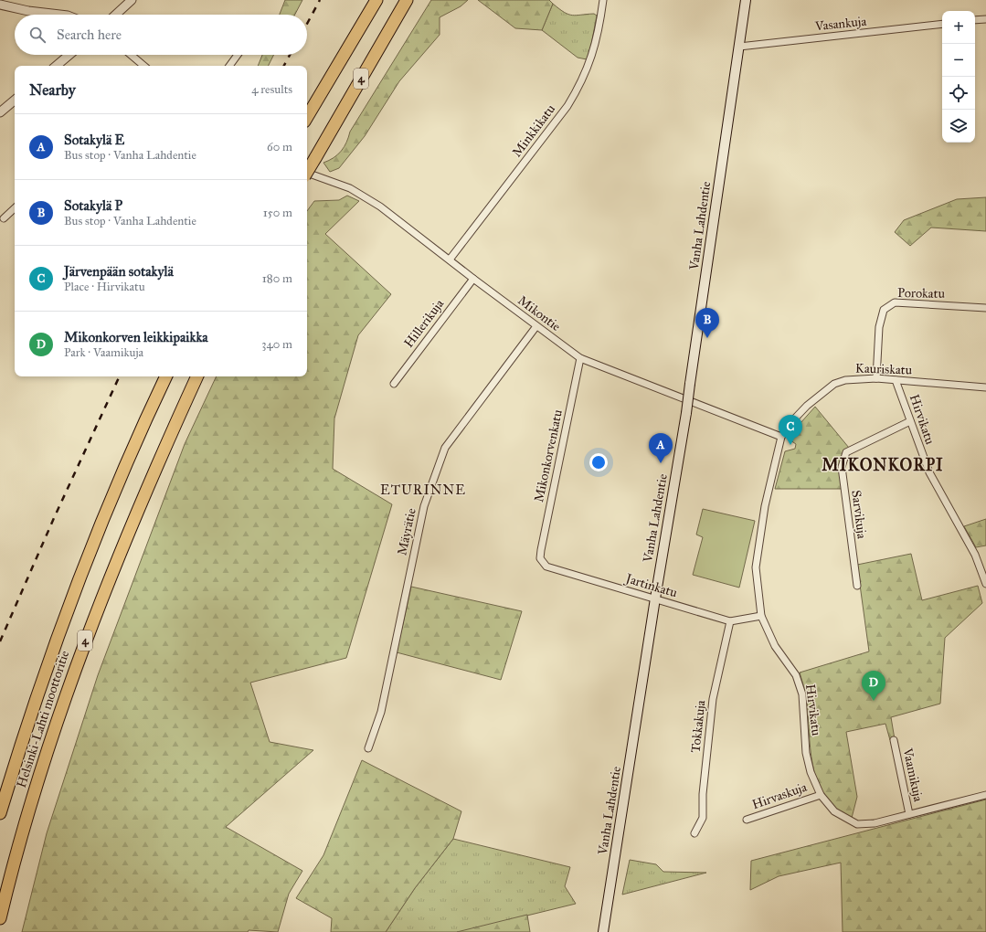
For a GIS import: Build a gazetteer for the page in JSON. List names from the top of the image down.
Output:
{
  "streets": {
    "highway": ["4", "Helsinki-Lahti moottoritie"],
    "main road": ["Vanha Lahdentie"],
    "street": [
      "Vasankuja",
      "Minkkikatu",
      "Porokatu",
      "Mikontie",
      "Hillerikuja",
      "Kauriskatu",
      "Hirvikatu",
      "Mikonkorvenkatu",
      "Sarvikuja",
      "Mäyrätie",
      "Jartinkatu",
      "Tokkakuja",
      "Vaamikuja",
      "Hirvaskuja"
    ]
  },
  "crossings": [
    ["Vasankuja", "Vanha Lahdentie"],
    ["Minkkikatu", "Mikontie"],
    ["Vanha Lahdentie", "Jartinkatu"],
    ["Porokatu", "Kauriskatu"],
    ["Mikontie", "Hillerikuja"],
    ["Mikontie", "Kauriskatu"],
    ["Mikontie", "Hirvikatu"],
    ["Mikontie", "Mikonkorvenkatu"],
    ["Mikontie", "Mäyrätie"],
    ["Kauriskatu", "Hirvikatu"],
    ["Hirvikatu", "Sarvikuja"],
    ["Hirvikatu", "Jartinkatu"],
    ["Hirvikatu", "Vaamikuja"],
    ["Hirvikatu", "Hirvaskuja"],
    ["Mikonkorvenkatu", "Jartinkatu"],
    ["Jartinkatu", "Tokkakuja"]
  ],
  "districts": ["MIKONKORPI", "ETURINNE"],
  "page": {
    "map_buttons": ["+", "−"],
    "search": "Search here",
    "heading": ["Nearby", "4 results"],
    "list": [
      {
        "mark": "A",
        "name": "Sotakylä E",
        "note": "Bus stop · Vanha Lahdentie",
        "value": "60 m"
      },
      {
        "mark": "B",
        "name": "Sotakylä P",
        "note": "Bus stop · Vanha Lahdentie",
        "value": "150 m"
      },
      {
        "mark": "C",
        "name": "Järvenpään sotakylä",
        "note": "Place · Hirvikatu",
        "value": "180 m"
      },
      {
        "mark": "D",
        "name": "Mikonkorven leikkipaikka",
        "note": "Park · Vaamikuja",
        "value": "340 m"
      }
    ],
    "pins": [
      "B",
      "C",
      "A",
      "D"
    ]
  }
}
